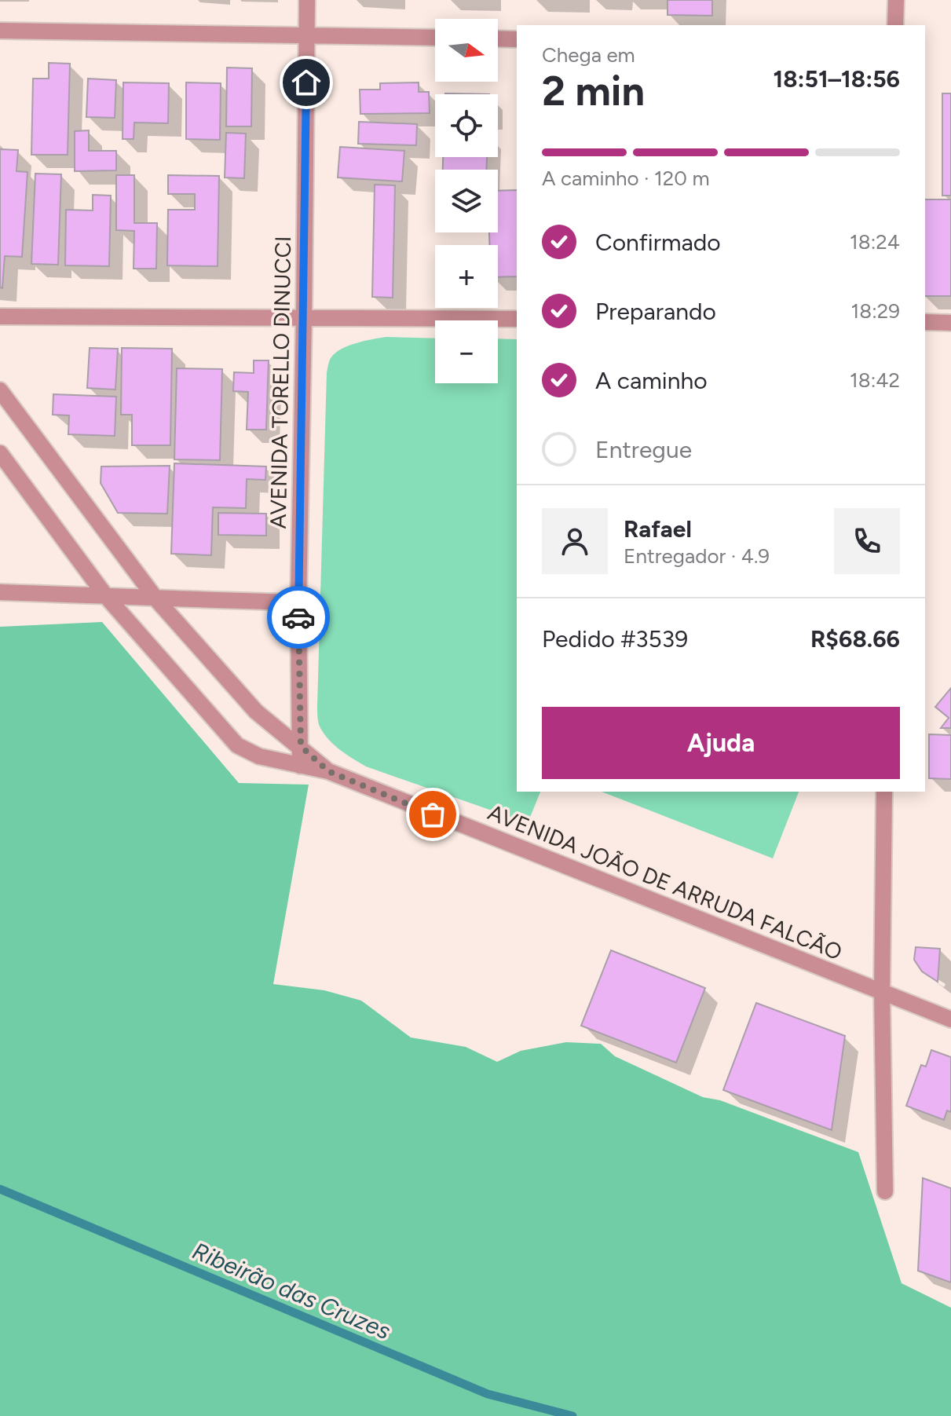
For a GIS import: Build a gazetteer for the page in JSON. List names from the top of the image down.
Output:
{
  "streets": {
    "street": ["AVENIDA TORELLO DINUCCI", "AVENIDA JOÃO DE ARRUDA FALCÃO"]
  },
  "water": ["Ribeirão das Cruzes"],
  "north": "right",
  "page": {
    "map_buttons": ["+", "−"],
    "heading": ["2 min", "Chega em", "18:51–18:56"],
    "panel": [
      "Rafael",
      "Entregador · 4.9",
      "Pedido #3539",
      "R$68.66"
    ],
    "bar": "A caminho · 120 m",
    "list": [
      ["Confirmado", "18:24"],
      ["Preparando", "18:29"],
      ["A caminho", "18:42"],
      "Entregue"
    ],
    "buttons": "Ajuda"
  }
}
